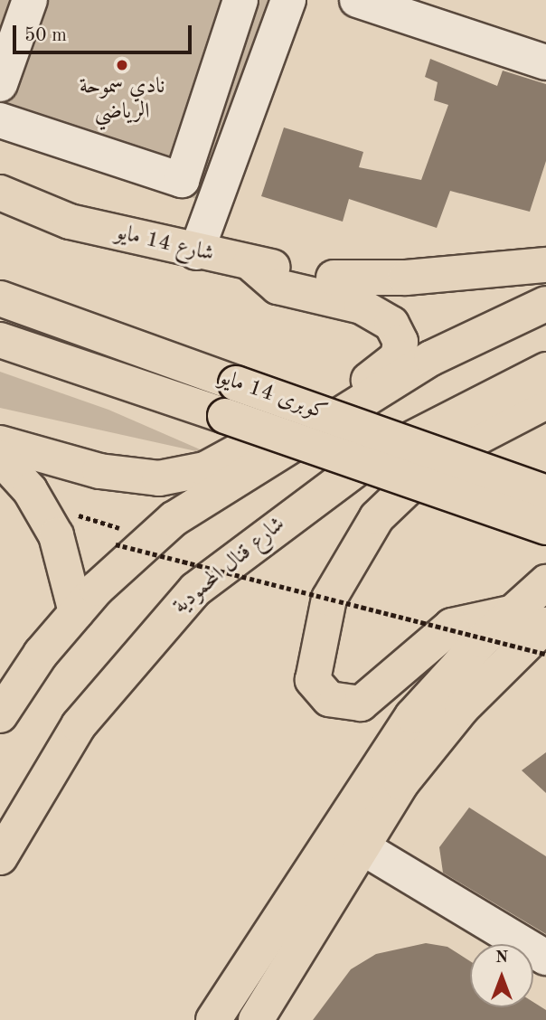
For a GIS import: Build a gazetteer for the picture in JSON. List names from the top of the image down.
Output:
{
  "streets": {
    "main road": ["شارع 14 مايو", "كوبرى 14 مايو", "شارع قنال المحمودية"]
  },
  "places": ["نادي سموحة الرياضي"],
  "scale_bar": "50 m",
  "north": "top"
}
